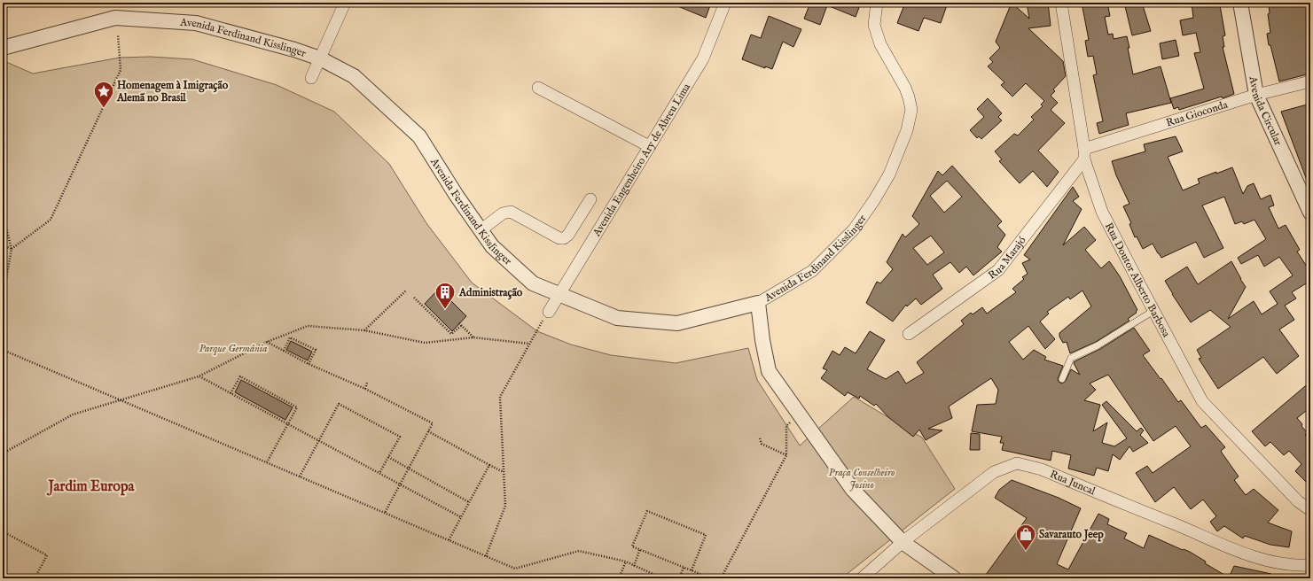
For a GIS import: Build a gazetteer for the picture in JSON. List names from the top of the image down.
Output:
{
  "streets": {
    "street": [
      "Avenida Ferdinand Kisslinger",
      "Avenida Circular",
      "Rua Gioconda",
      "Avenida Engenheiro Ary de Abreu Lima",
      "Rua Marajó",
      "Rua Doutor Alberto Barbosa",
      "Rua Juncal"
    ]
  },
  "crossings": [
    ["Avenida Ferdinand Kisslinger", "Avenida Engenheiro Ary de Abreu Lima"],
    ["Avenida Circular", "Rua Gioconda"],
    ["Rua Gioconda", "Rua Marajó"],
    ["Rua Gioconda", "Rua Doutor Alberto Barbosa"],
    ["Rua Marajó", "Rua Doutor Alberto Barbosa"]
  ],
  "districts": ["Jardim Europa"],
  "parks": ["Parque Germânia", "Praça Conselheiro Josino"],
  "places": {
    "place": ["Homenagem à Imigração Alemã no Brasil"],
    "building": ["Administração"],
    "shop": ["Savarauto Jeep"]
  }
}
